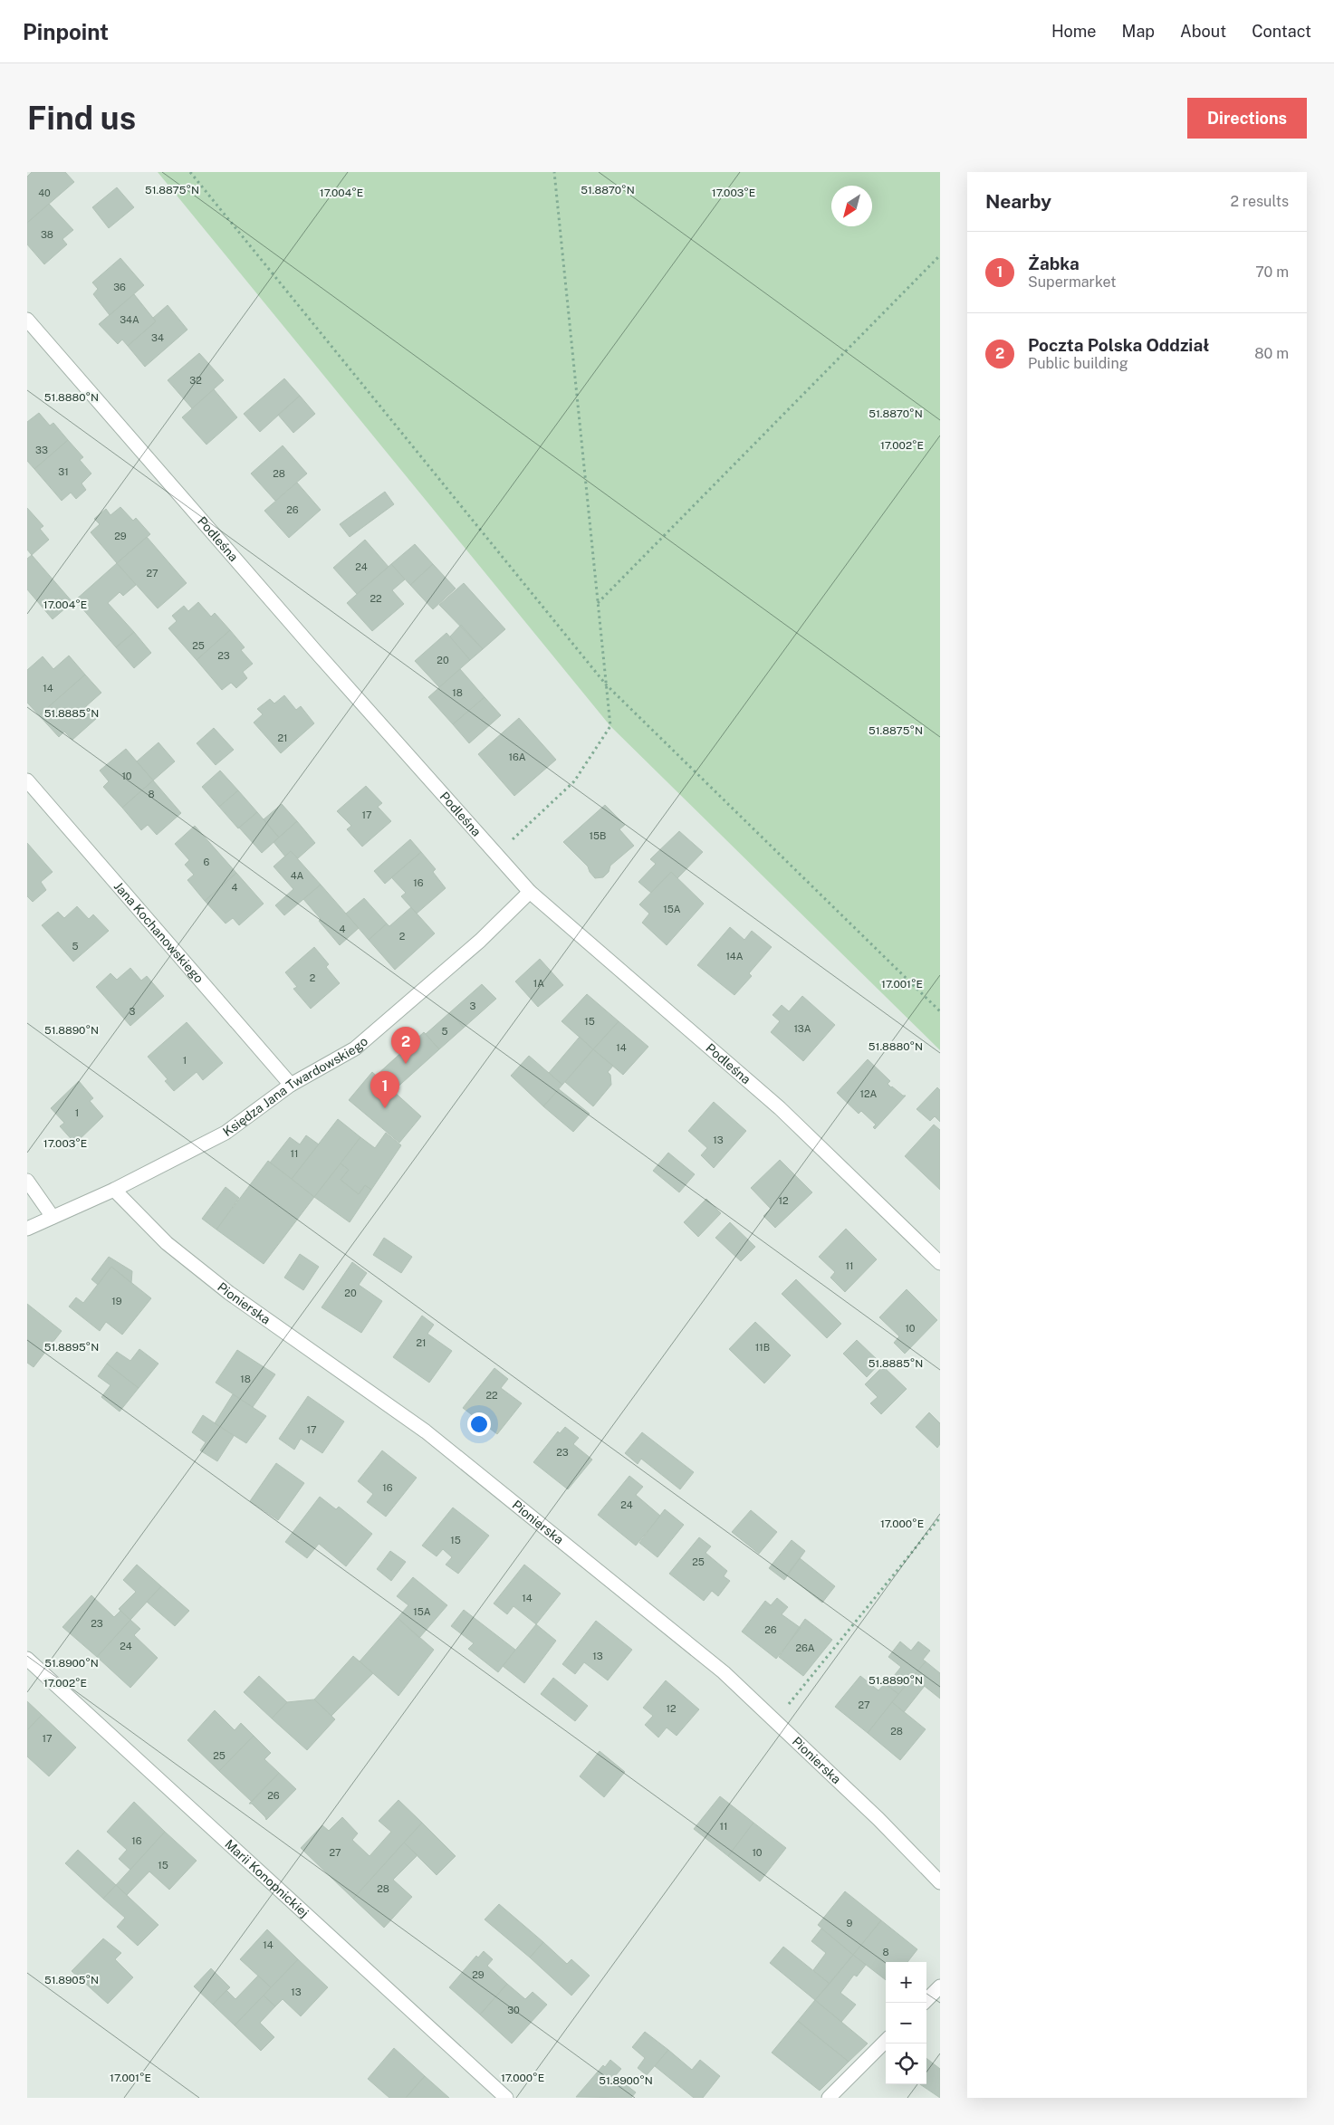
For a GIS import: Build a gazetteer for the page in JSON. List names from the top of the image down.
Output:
{
  "streets": {
    "street": [
      "Podleśna",
      "Jana Kochanowskiego",
      "Księdza Jana Twardowskiego",
      "Pionierska",
      "Marii Konopnickiej"
    ]
  },
  "crossings": [
    ["Podleśna", "Księdza Jana Twardowskiego"],
    ["Jana Kochanowskiego", "Księdza Jana Twardowskiego"],
    ["Księdza Jana Twardowskiego", "Pionierska"]
  ],
  "house_numbers": [
    "40",
    "38",
    "36",
    "34A",
    "34",
    "32",
    "33",
    "31",
    "28",
    "26",
    "29",
    "24",
    "27",
    "22",
    "25",
    "23",
    "20",
    "14",
    "18",
    "21",
    "16A",
    "10",
    "8",
    "17",
    "15B",
    "6",
    "4A",
    "16",
    "4",
    "15A",
    "4",
    "2",
    "5",
    "14A",
    "2",
    "1A",
    "3",
    "3",
    "15",
    "13A",
    "5",
    "14",
    "1",
    "12A",
    "1",
    "13",
    "11",
    "12",
    "11",
    "20",
    "19",
    "10",
    "21",
    "11B",
    "18",
    "22",
    "17",
    "23",
    "16",
    "24",
    "15",
    "25",
    "14",
    "15A",
    "23",
    "26",
    "24",
    "26A",
    "13",
    "27",
    "12",
    "28",
    "17",
    "25",
    "26",
    "11",
    "16",
    "27",
    "10",
    "15",
    "28",
    "9",
    "14",
    "8",
    "29",
    "13",
    "30"
  ],
  "north": "bottom left",
  "page": {
    "header": "Pinpoint",
    "nav": [
      "Home",
      "Map",
      "About",
      "Contact"
    ],
    "buttons": "Directions",
    "title": "Find us",
    "heading": ["Nearby", "2 results"],
    "list": [
      {
        "mark": "1",
        "name": "Żabka",
        "note": "Supermarket",
        "value": "70 m"
      },
      {
        "mark": "2",
        "name": "Poczta Polska Oddział",
        "note": "Public building",
        "value": "80 m"
      }
    ],
    "pins": ["2", "1"],
    "map_buttons": ["+", "−"]
  },
  "coordinates": [
    "51.8875°N",
    "51.8870°N",
    "17.004°E",
    "17.003°E",
    "51.8880°N",
    "17.002°E",
    "51.8885°N",
    "17.001°E",
    "51.8890°N",
    "51.8895°N",
    "17.000°E",
    "51.8900°N",
    "51.8905°N"
  ]
}
